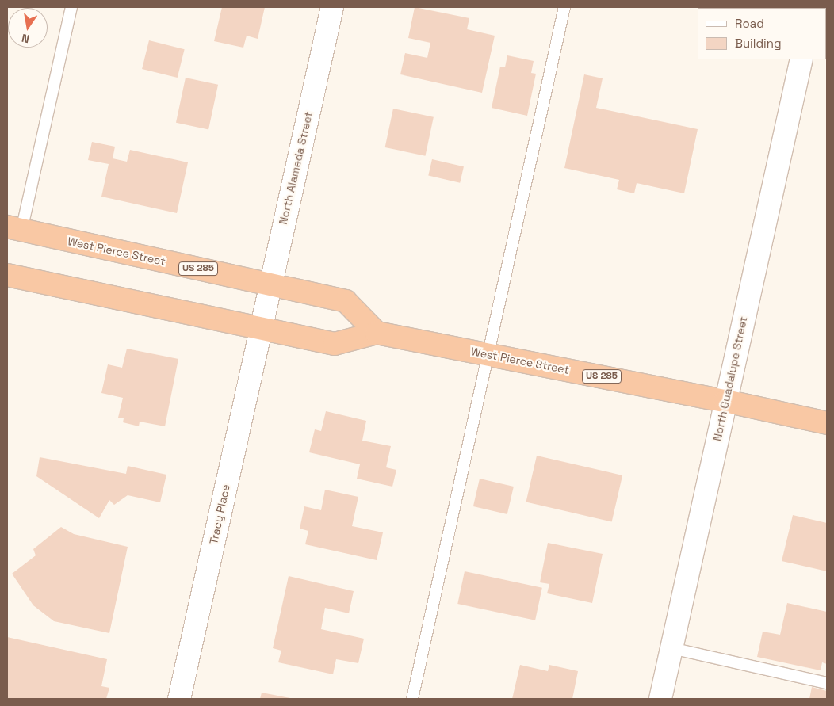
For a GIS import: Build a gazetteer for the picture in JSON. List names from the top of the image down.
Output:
{
  "streets": {
    "highway": ["West Pierce Street", "US 285"],
    "street": ["North Alameda Street", "North Guadalupe Street", "Tracy Place"]
  },
  "crossings": [
    ["North Alameda Street", "West Pierce Street"],
    ["North Alameda Street", "Tracy Place"],
    ["West Pierce Street", "North Guadalupe Street"],
    ["West Pierce Street", "Tracy Place"]
  ],
  "legend": ["Road", "Building"],
  "north": "bottom"
}
